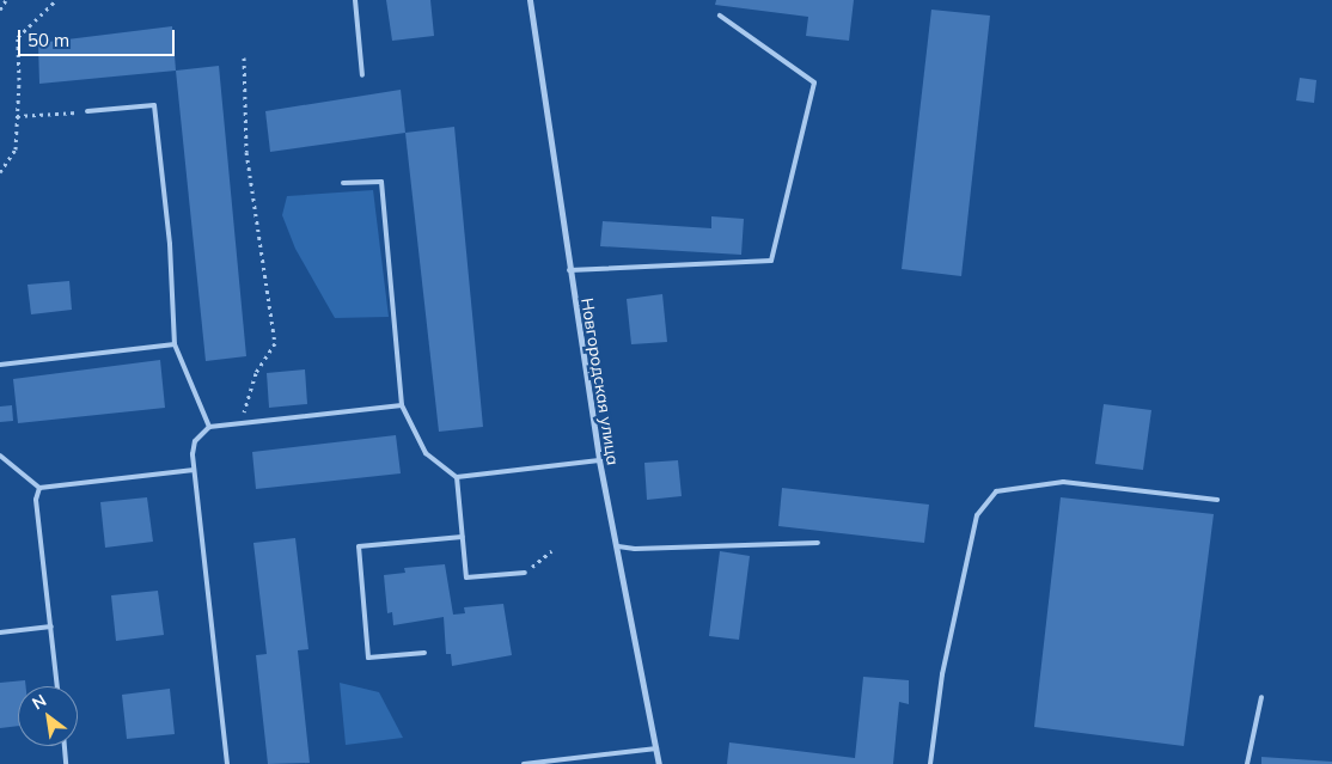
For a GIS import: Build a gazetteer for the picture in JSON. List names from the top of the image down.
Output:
{
  "streets": {
    "street": ["Новгородская улица"]
  },
  "scale_bar": "50 m",
  "north": "top left"
}
